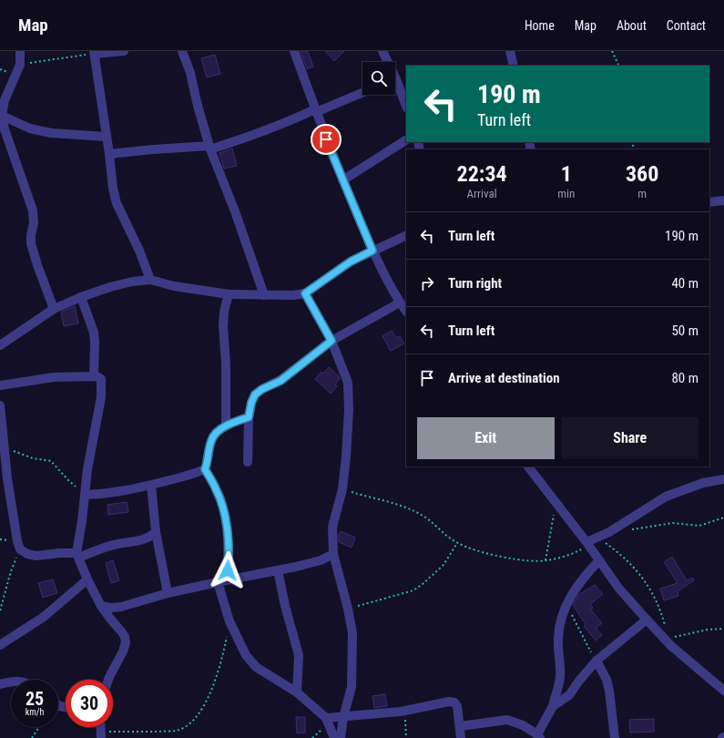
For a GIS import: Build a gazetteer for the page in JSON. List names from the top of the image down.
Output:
{
  "page": {
    "header": "Map",
    "nav": [
      "Home",
      "Map",
      "About",
      "Contact"
    ],
    "turn": ["190 m", "Turn left"],
    "eta": [
      "22:34",
      "Arrival",
      "1",
      "min",
      "360",
      "m"
    ],
    "list": [
      {
        "name": "Turn left",
        "value": "190 m"
      },
      {
        "name": "Turn right",
        "value": "40 m"
      },
      {
        "name": "Turn left",
        "value": "50 m"
      },
      {
        "name": "Arrive at destination",
        "value": "80 m"
      }
    ],
    "buttons": ["Exit", "Share"],
    "speed": "25 km/h",
    "limit": "30"
  }
}
